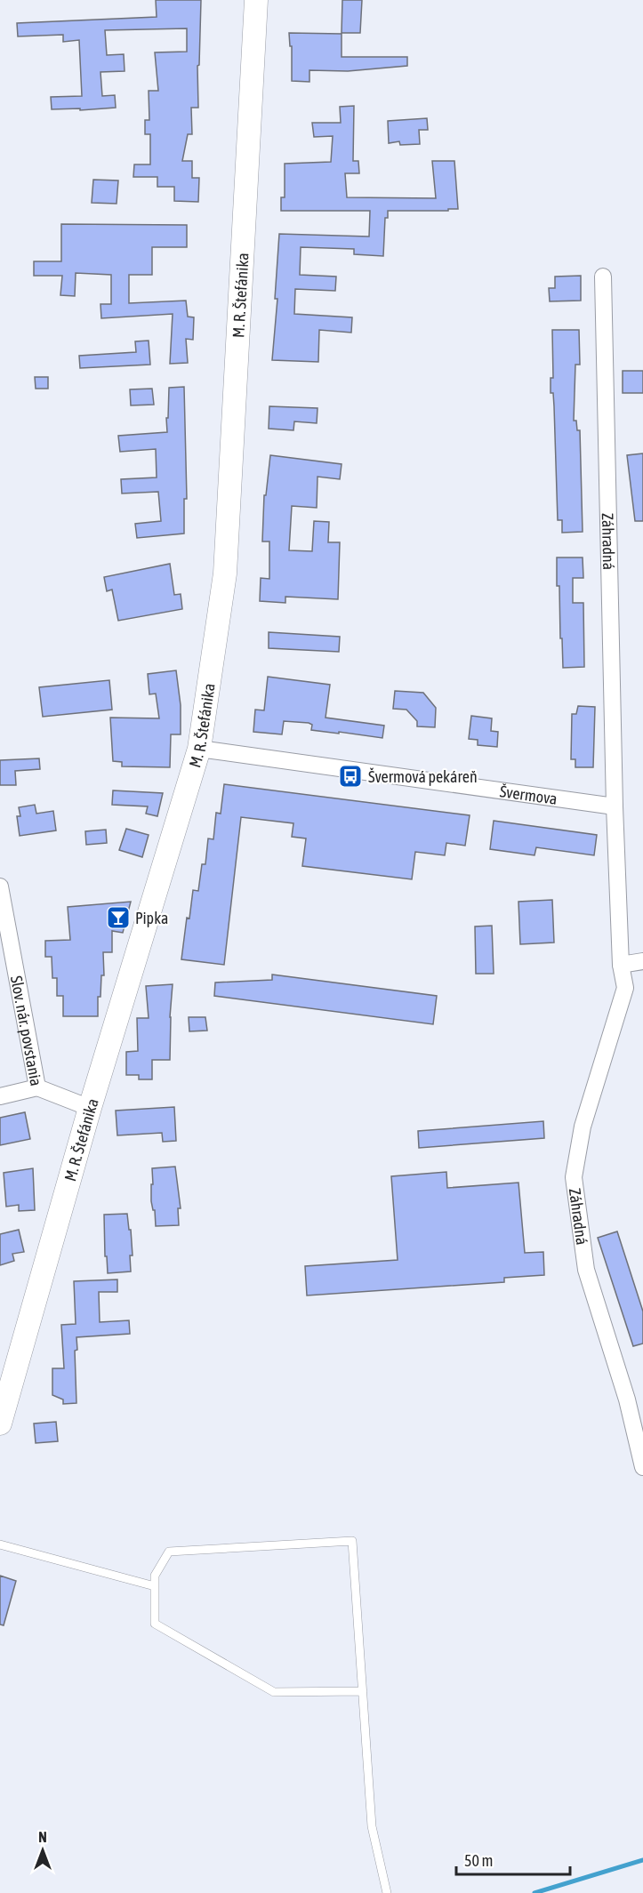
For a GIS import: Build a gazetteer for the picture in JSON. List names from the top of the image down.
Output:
{
  "streets": {
    "street": [
      "M. R. Štefánika",
      "Záhradná",
      "Švermova",
      "Slov. nár. povstania"
    ]
  },
  "crossings": [
    ["M. R. Štefánika", "Švermova"],
    ["M. R. Štefánika", "Slov. nár. povstania"],
    ["Záhradná", "Švermova"]
  ],
  "places": {
    "bus stop": ["Švermová pekáreň"],
    "bar": ["Pipka"]
  },
  "scale_bar": "50 m",
  "north": "top"
}
